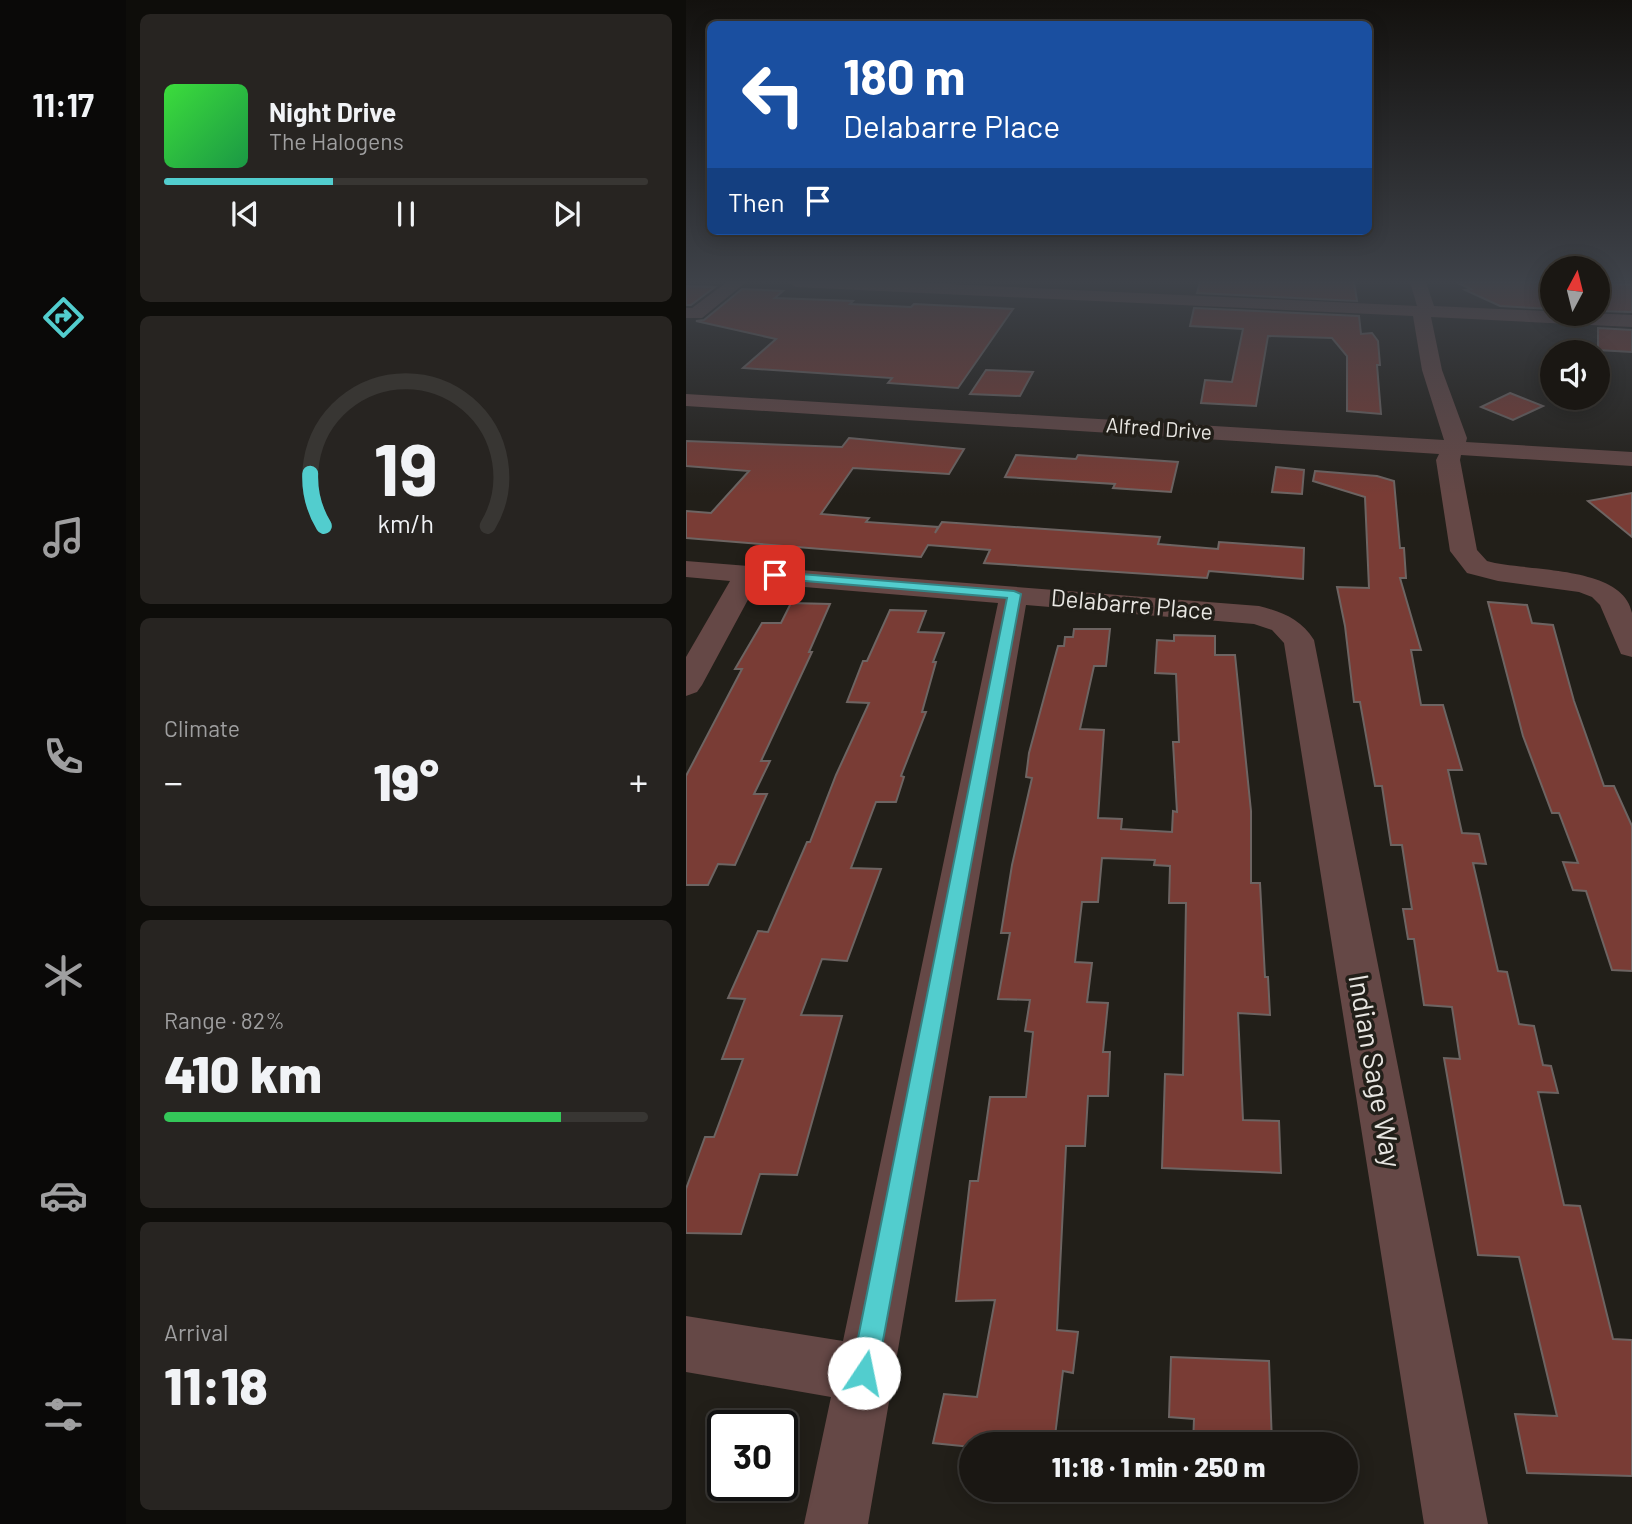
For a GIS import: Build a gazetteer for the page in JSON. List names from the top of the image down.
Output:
{
  "streets": {
    "street": ["Alfred Drive", "Delabarre Place", "Indian Sage Way"]
  },
  "crossings": [
    ["Delabarre Place", "Indian Sage Way"]
  ],
  "north": "top",
  "page": {
    "tabs": "11:17",
    "turn": ["180 m", "Delabarre Place"],
    "song": ["Night Drive", "The Halogens"],
    "then": "Then",
    "tile": [
      "Climate",
      ["Range · 82%", "410 km"],
      ["Arrival", "11:18"]
    ],
    "heat": ["−", "19°", "+"],
    "limit": "30",
    "trip": "11:18 · 1 min · 250 m",
    "gauge": ["19", "km/h"]
  }
}
